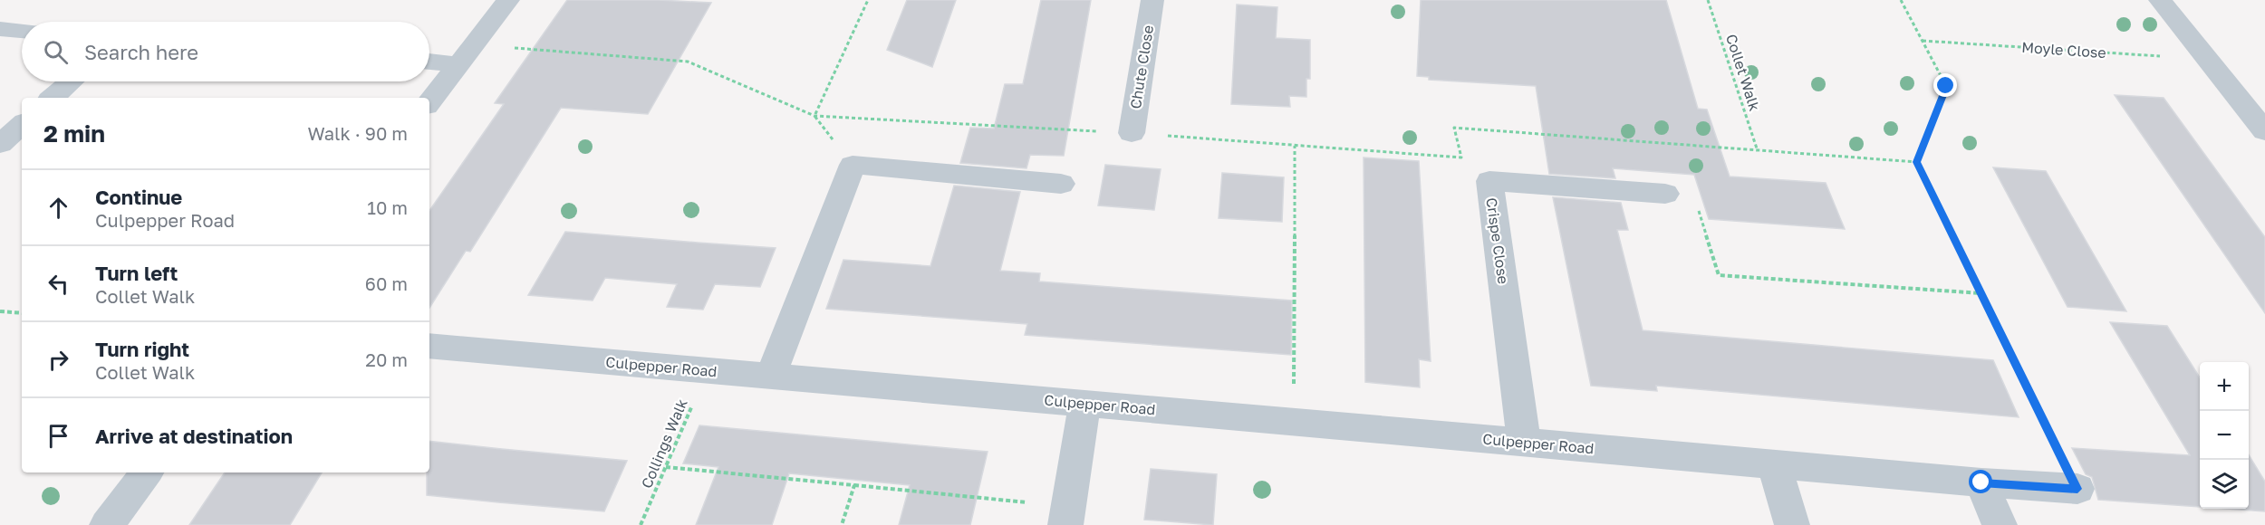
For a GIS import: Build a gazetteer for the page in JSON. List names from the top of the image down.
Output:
{
  "streets": {
    "street": ["Chute Close", "Crispe Close", "Culpepper Road"],
    "path": ["Moyle Close", "Collet Walk", "Collings Walk"]
  },
  "crossings": [
    ["Crispe Close", "Culpepper Road"],
    ["Culpepper Road", "Collings Walk"]
  ],
  "page": {
    "search": "Search here",
    "heading": ["2 min", "Walk · 90 m"],
    "list": [
      ["Continue", "Culpepper Road", "10 m"],
      ["Turn left", "Collet Walk", "60 m"],
      ["Turn right", "Collet Walk", "20 m"],
      "Arrive at destination"
    ],
    "map_buttons": ["+", "−"]
  }
}
